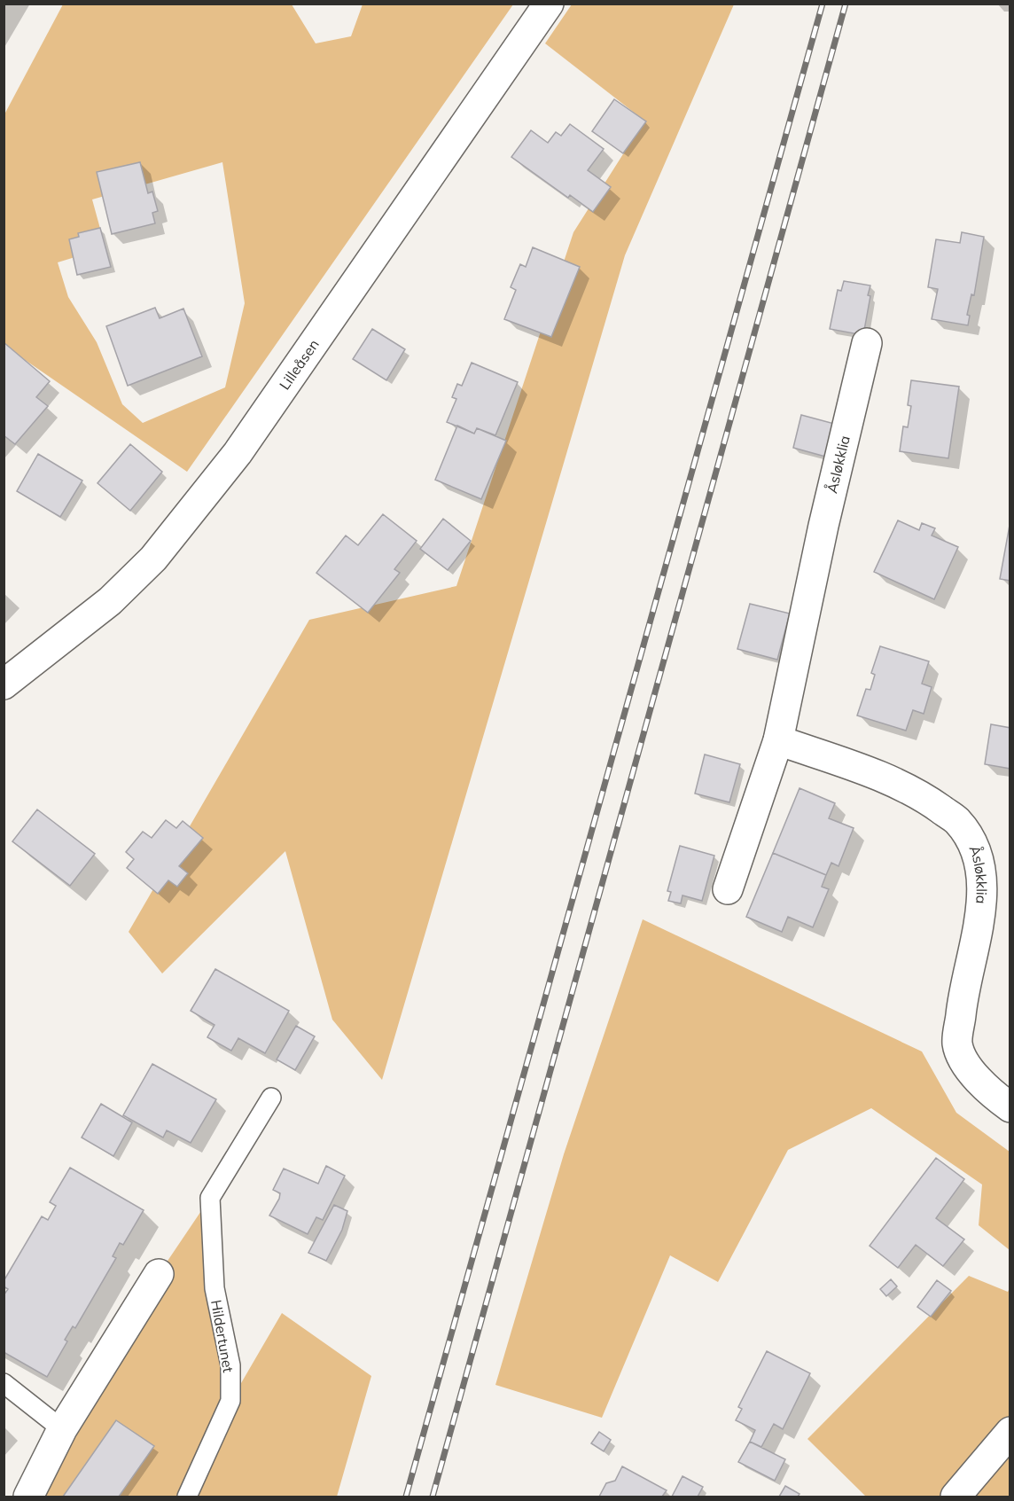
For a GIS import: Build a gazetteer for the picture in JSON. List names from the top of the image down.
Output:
{
  "streets": {
    "street": ["Lilleåsen", "Åsløkklia"],
    "lane": ["Hildertunet"]
  }
}
